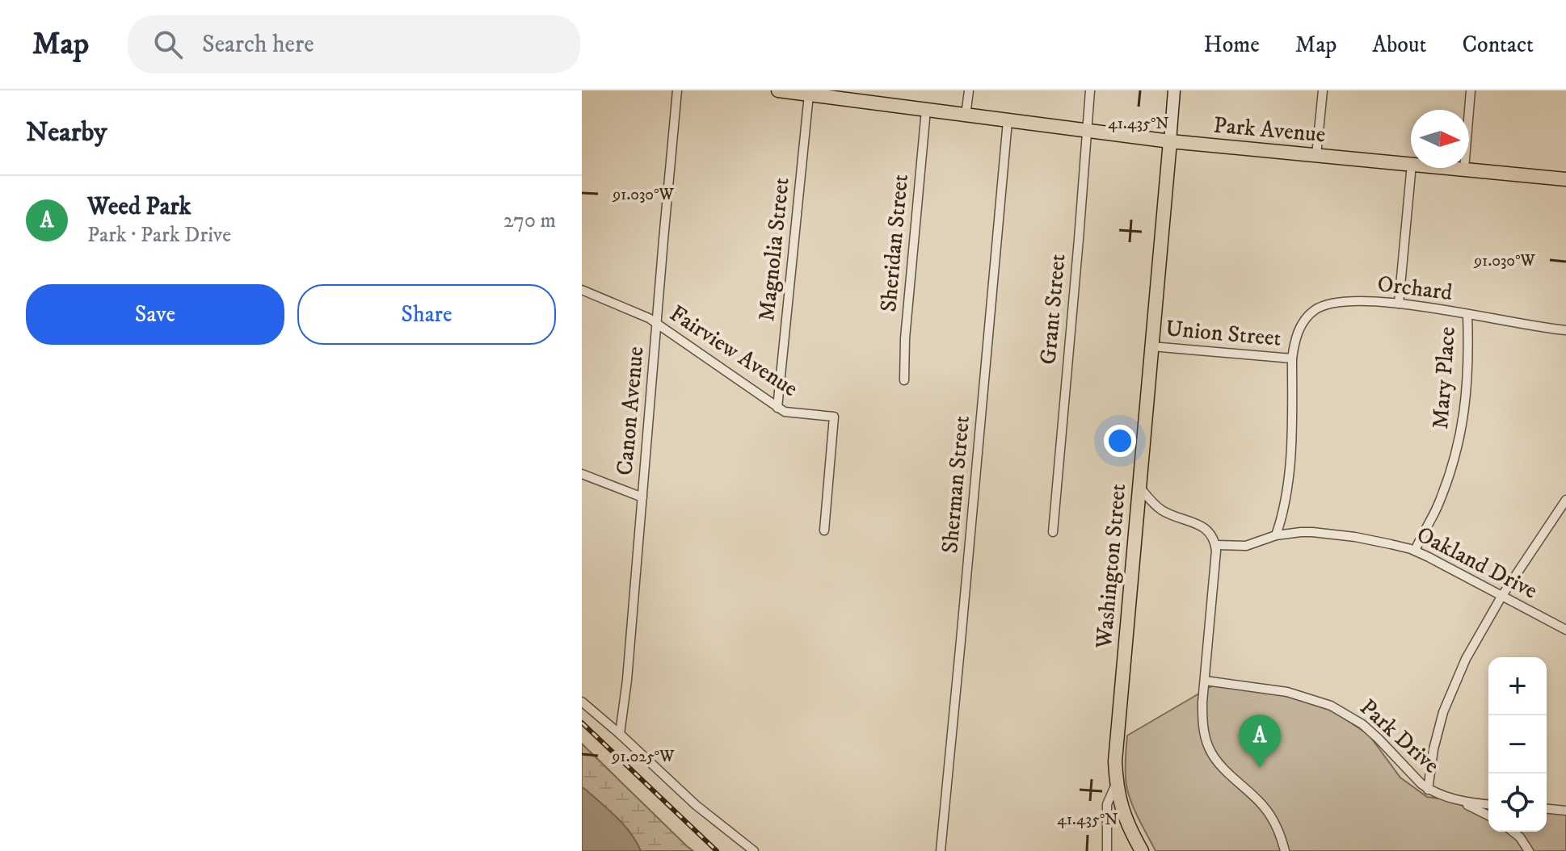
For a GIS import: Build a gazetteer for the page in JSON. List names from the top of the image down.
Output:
{
  "streets": {
    "main road": ["Park Avenue", "Washington Street"],
    "street": [
      "Sheridan Street",
      "Magnolia Street",
      "Orchard",
      "Grant Street",
      "Union Street",
      "Fairview Avenue",
      "Mary Place",
      "Canon Avenue",
      "Sherman Street",
      "Oakland Drive",
      "Park Drive"
    ]
  },
  "crossings": [
    ["Park Avenue", "Sheridan Street"],
    ["Park Avenue", "Magnolia Street"],
    ["Park Avenue", "Grant Street"],
    ["Park Avenue", "Sherman Street"],
    ["Park Avenue", "Washington Street"],
    ["Magnolia Street", "Fairview Avenue"],
    ["Orchard", "Union Street"],
    ["Orchard", "Mary Place"],
    ["Orchard", "Oakland Drive"],
    ["Union Street", "Washington Street"],
    ["Fairview Avenue", "Canon Avenue"],
    ["Mary Place", "Oakland Drive"]
  ],
  "north": "right",
  "page": {
    "header": "Map",
    "search": "Search here",
    "nav": [
      "Home",
      "Map",
      "About",
      "Contact"
    ],
    "heading": "Nearby",
    "list": [
      {
        "mark": "A",
        "name": "Weed Park",
        "note": "Park · Park Drive",
        "value": "270 m"
      }
    ],
    "buttons": ["Save", "Share"],
    "map_buttons": ["+", "−"],
    "pins": "A"
  },
  "coordinates": ["41.435°N", "91.030°W", "91.025°W"]
}
